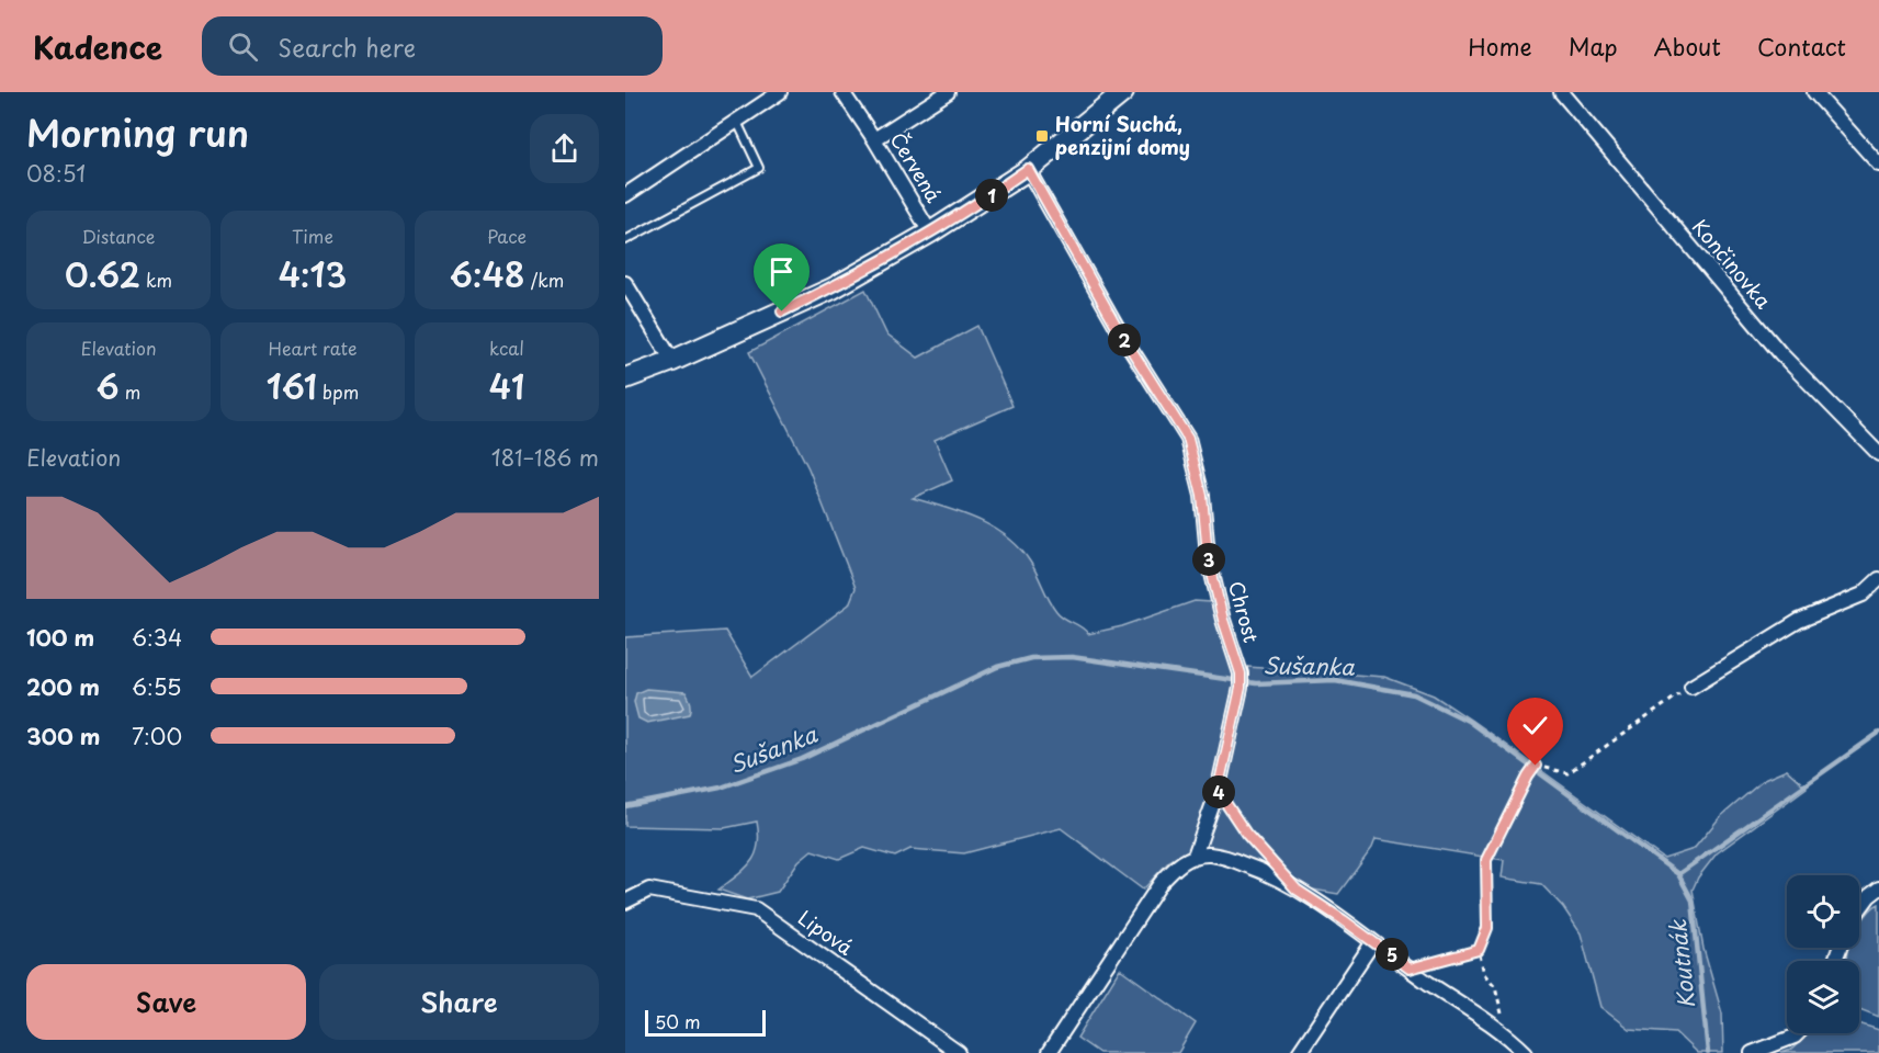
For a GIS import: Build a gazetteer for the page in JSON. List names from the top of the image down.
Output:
{
  "streets": {
    "street": [
      "Červená",
      "Končinovka",
      "Chrost",
      "Lipová"
    ]
  },
  "water": ["Sušanka", "Koutnák"],
  "places": {
    "transit": ["Horní Suchá, penzijní domy"]
  },
  "scale_bar": "50 m",
  "page": {
    "header": "Kadence",
    "search": "Search here",
    "nav": [
      "Home",
      "Map",
      "About",
      "Contact"
    ],
    "heading": ["Morning run", "08:51"],
    "pins": [
      "1",
      "2",
      "3",
      "4",
      "5"
    ],
    "stats": [
      ["Distance", "0.62 km"],
      ["Time", "4:13"],
      ["Pace", "6:48 /km"],
      ["Elevation", "6 m"],
      ["Heart rate", "161 bpm"],
      ["kcal", "41"]
    ],
    "chart": ["Elevation", "181–186 m"],
    "list": [
      {
        "name": "100 m",
        "note": "6:34"
      },
      {
        "name": "200 m",
        "note": "6:55"
      },
      {
        "name": "300 m",
        "note": "7:00"
      }
    ],
    "buttons": ["Save", "Share"],
    "scale": "50 m"
  }
}
